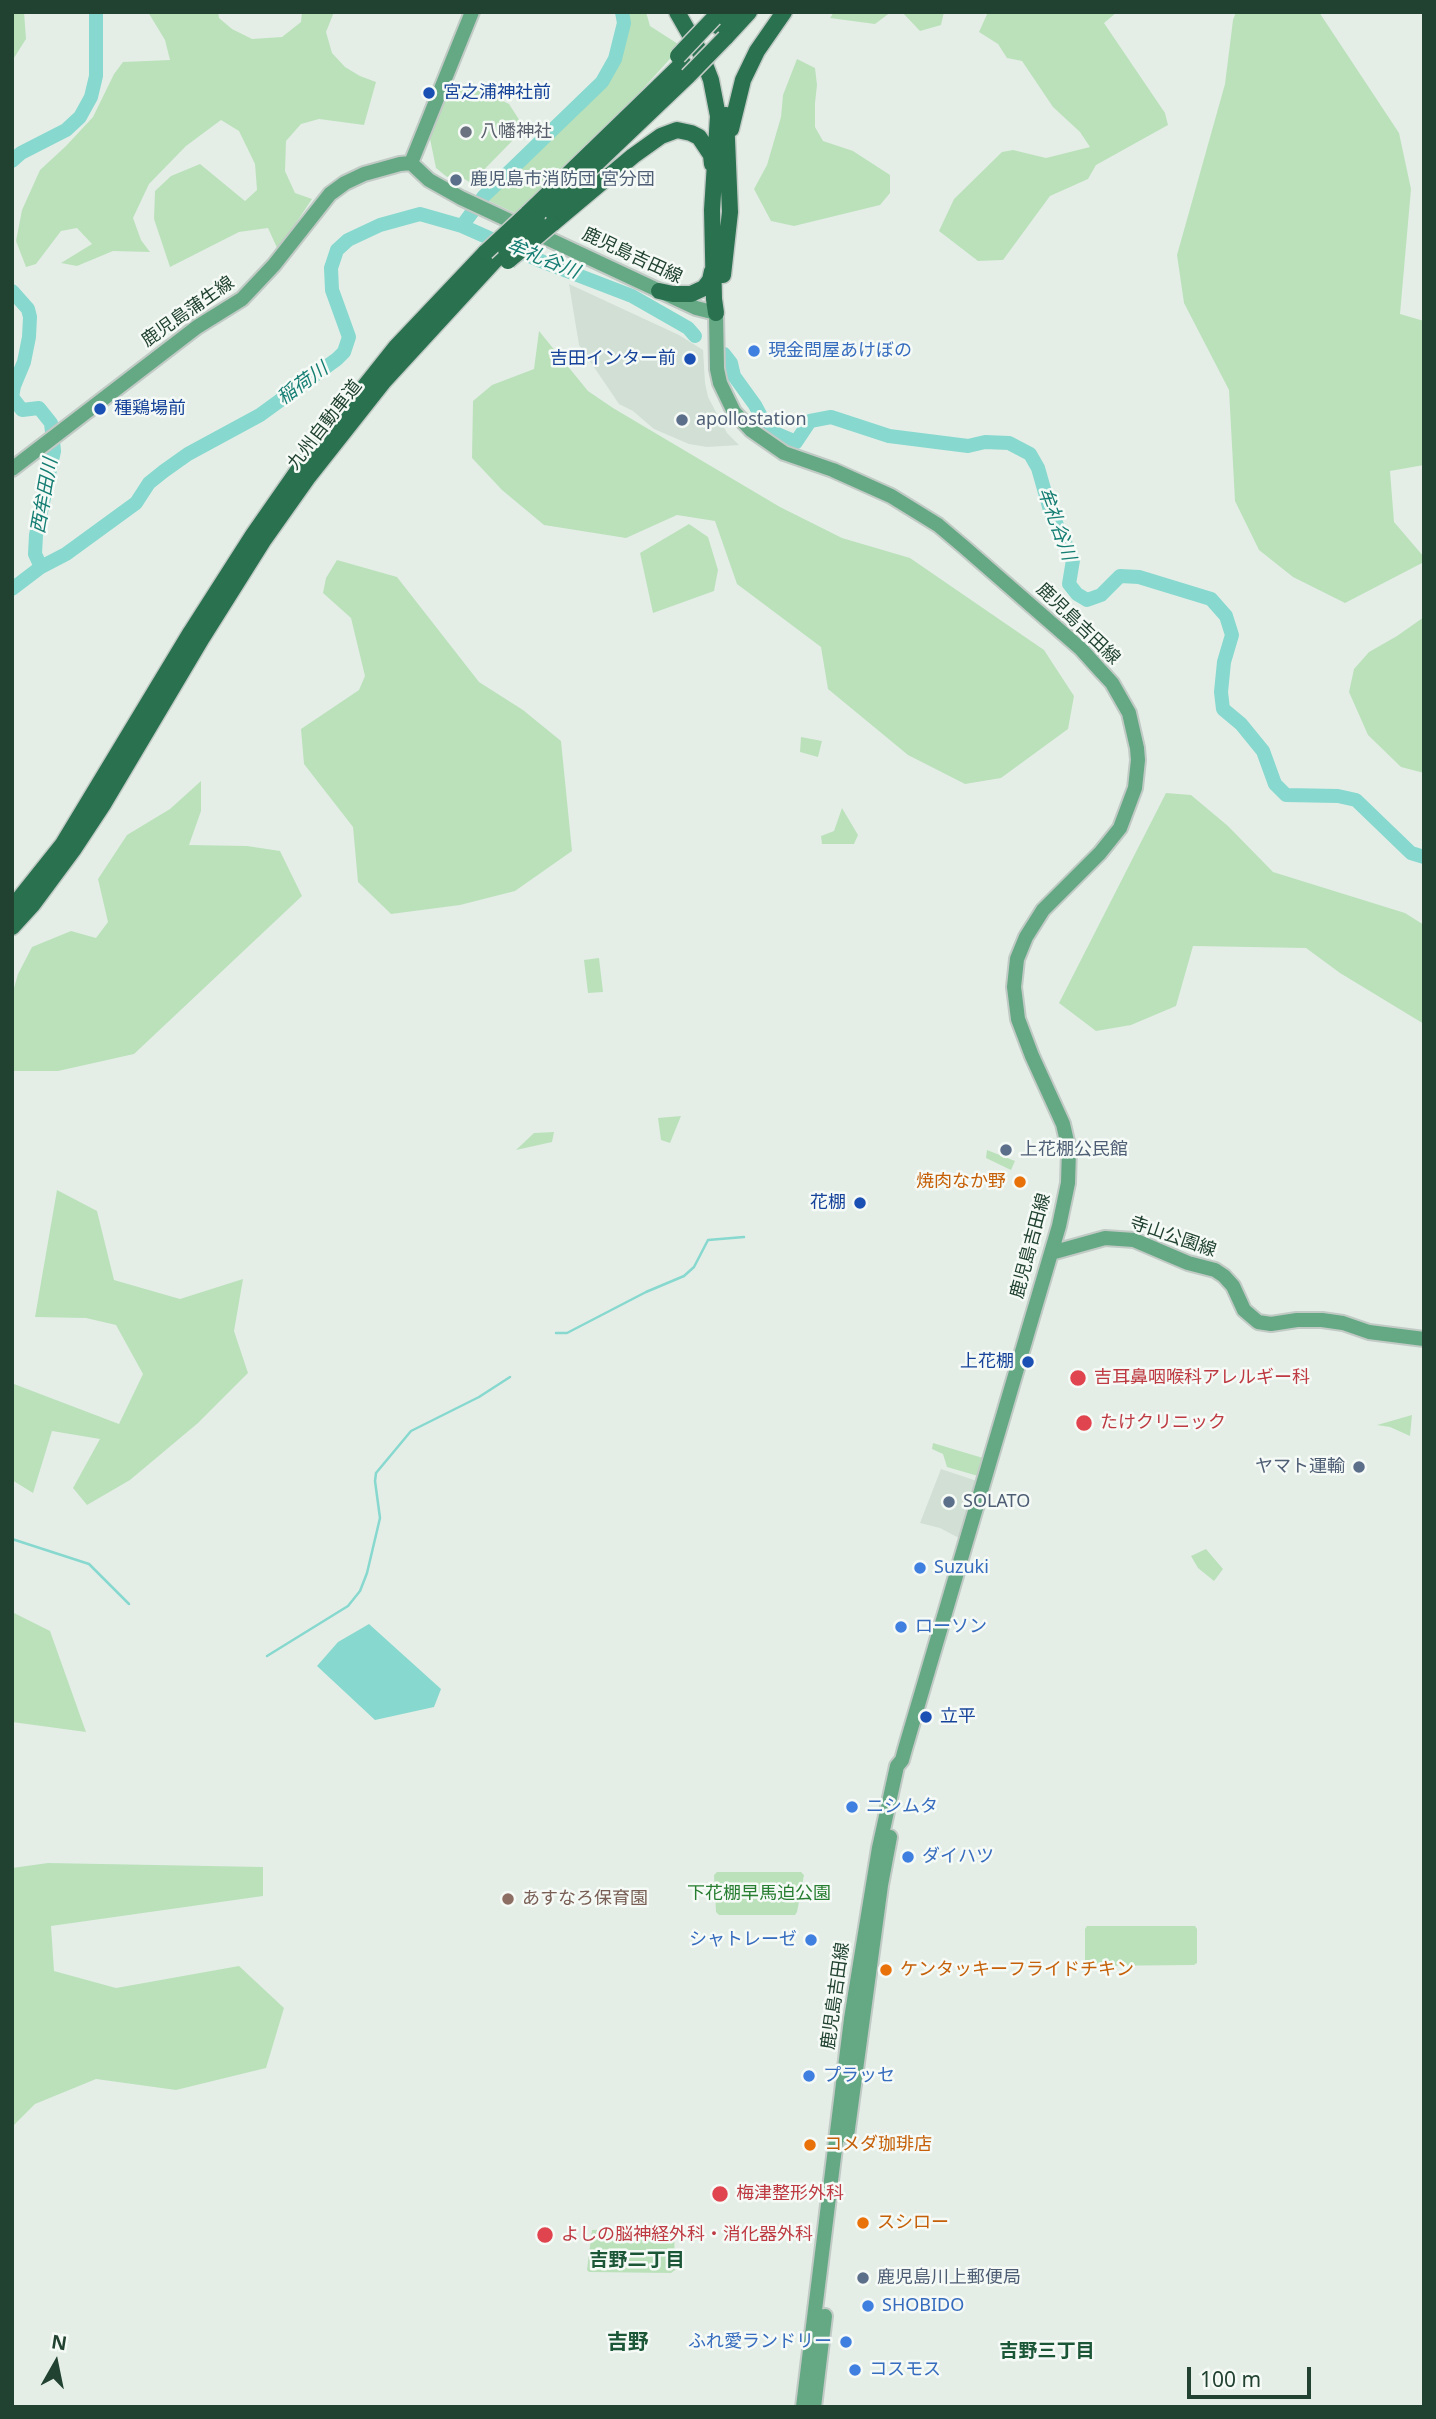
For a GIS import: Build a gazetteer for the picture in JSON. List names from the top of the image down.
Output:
{
  "streets": {
    "highway": ["九州自動車道"],
    "main road": ["鹿児島吉田線", "鹿児島蒲生線", "寺山公園線"]
  },
  "crossings": [
    ["鹿児島吉田線", "鹿児島蒲生線"],
    ["鹿児島吉田線", "寺山公園線"]
  ],
  "districts": ["吉野二丁目", "吉野", "吉野三丁目"],
  "water": ["牟礼谷川", "稲荷川", "西牟田川"],
  "parks": ["下花棚早馬迫公園"],
  "places": [
    "宮之浦神社前",
    "八幡神社",
    "鹿児島市消防団 宮分団",
    "現金問屋あけぼの",
    "吉田インター前",
    "種鶏場前",
    "apollostation",
    "上花棚公民館",
    "焼肉なか野",
    "花棚",
    "上花棚",
    "吉耳鼻咽喉科アレルギー科",
    "たけクリニック",
    "ヤマト運輸",
    "SOLATO",
    "Suzuki",
    "ローソン",
    "立平",
    "ニシムタ",
    "ダイハツ",
    "あすなろ保育園",
    "シャトレーゼ",
    "ケンタッキーフライドチキン",
    "プラッセ",
    "コメダ珈琲店",
    "梅津整形外科",
    "スシロー",
    "よしの脳神経外科・消化器外科",
    "鹿児島川上郵便局",
    "SHOBIDO",
    "ふれ愛ランドリー",
    "コスモス"
  ],
  "scale_bar": "100 m",
  "north": "top"
}
